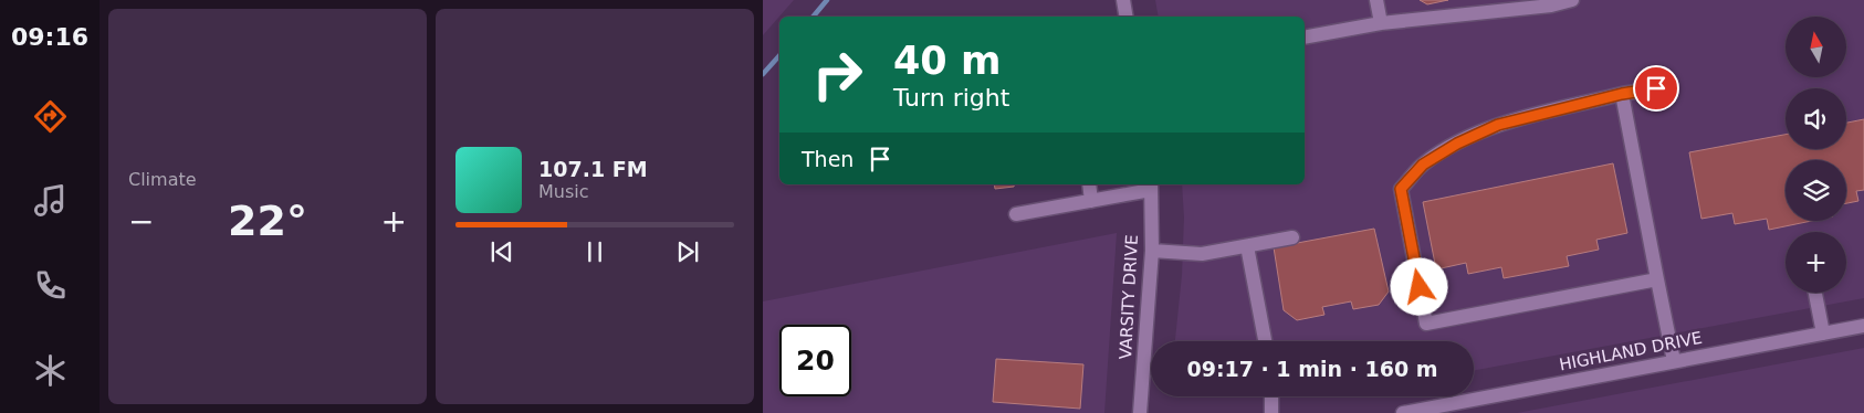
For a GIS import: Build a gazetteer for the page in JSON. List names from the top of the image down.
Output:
{
  "streets": {
    "street": ["VARSITY DRIVE", "HIGHLAND DRIVE"]
  },
  "north": "top",
  "page": {
    "tabs": "09:16",
    "tile": "Climate",
    "map_buttons": "+",
    "turn": ["40 m", "Turn right"],
    "then": "Then",
    "song": ["107.1 FM", "Music"],
    "heat": ["−", "22°", "+"],
    "limit": "20",
    "trip": "09:17 · 1 min · 160 m"
  }
}
